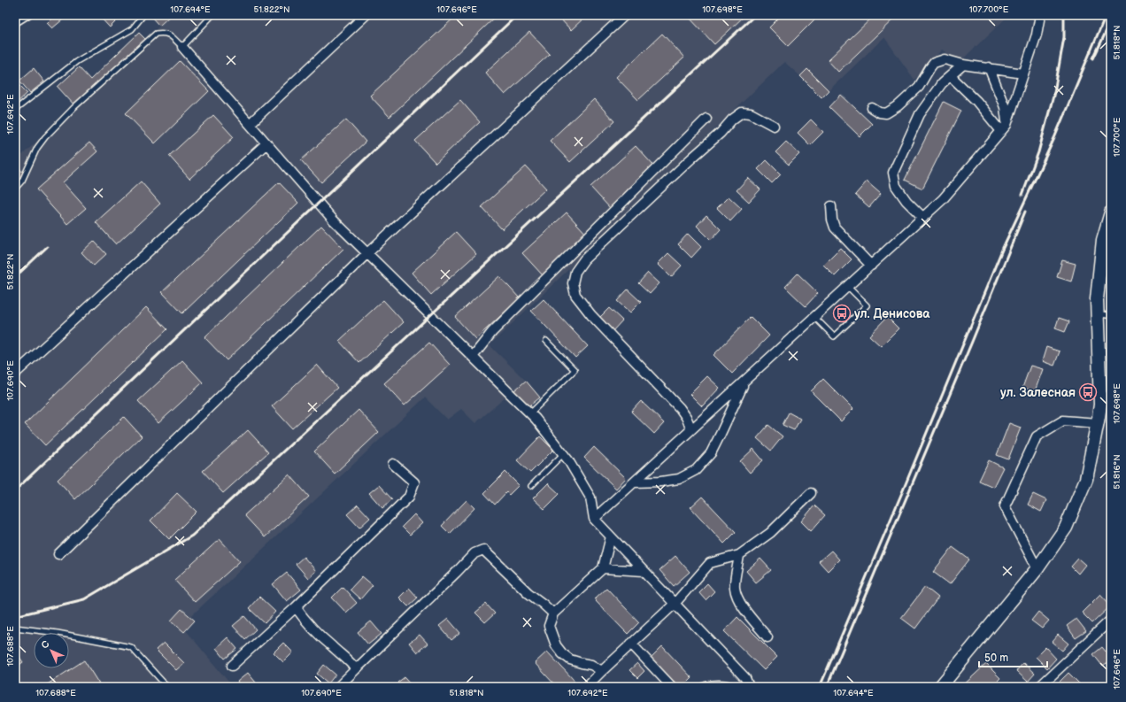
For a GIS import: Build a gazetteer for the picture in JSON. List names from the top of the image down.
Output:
{
  "places": {
    "bus stop": ["ул. Денисова", "ул. Залесная"]
  },
  "scale_bar": "50 m",
  "north": "top left",
  "coordinates": [
    "107.694°E",
    "51.822°N",
    "107.696°E",
    "107.698°E",
    "107.700°E",
    "51.818°N",
    "107.692°E",
    "107.690°E",
    "51.816°N",
    "107.688°E"
  ]
}
